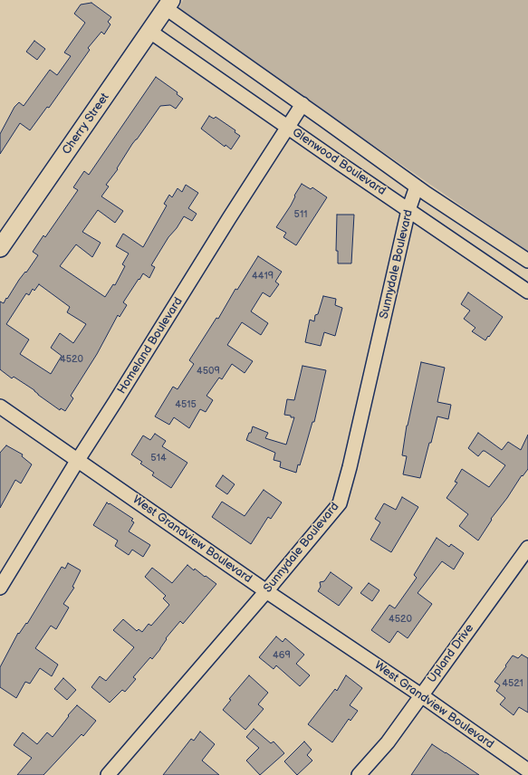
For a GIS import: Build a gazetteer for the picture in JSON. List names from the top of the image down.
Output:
{
  "streets": {
    "street": [
      "Cherry Street",
      "Glenwood Boulevard",
      "Sunnydale Boulevard",
      "Homeland Boulevard",
      "West Grandview Boulevard",
      "Upland Drive"
    ]
  },
  "crossings": [
    ["Cherry Street", "Glenwood Boulevard"],
    ["Glenwood Boulevard", "Sunnydale Boulevard"],
    ["Glenwood Boulevard", "Homeland Boulevard"],
    ["Sunnydale Boulevard", "West Grandview Boulevard"],
    ["Homeland Boulevard", "West Grandview Boulevard"],
    ["West Grandview Boulevard", "Upland Drive"]
  ],
  "house_numbers": [
    "511",
    "4419",
    "4520",
    "4509",
    "4515",
    "514",
    "4520",
    "469",
    "4521"
  ]
}
